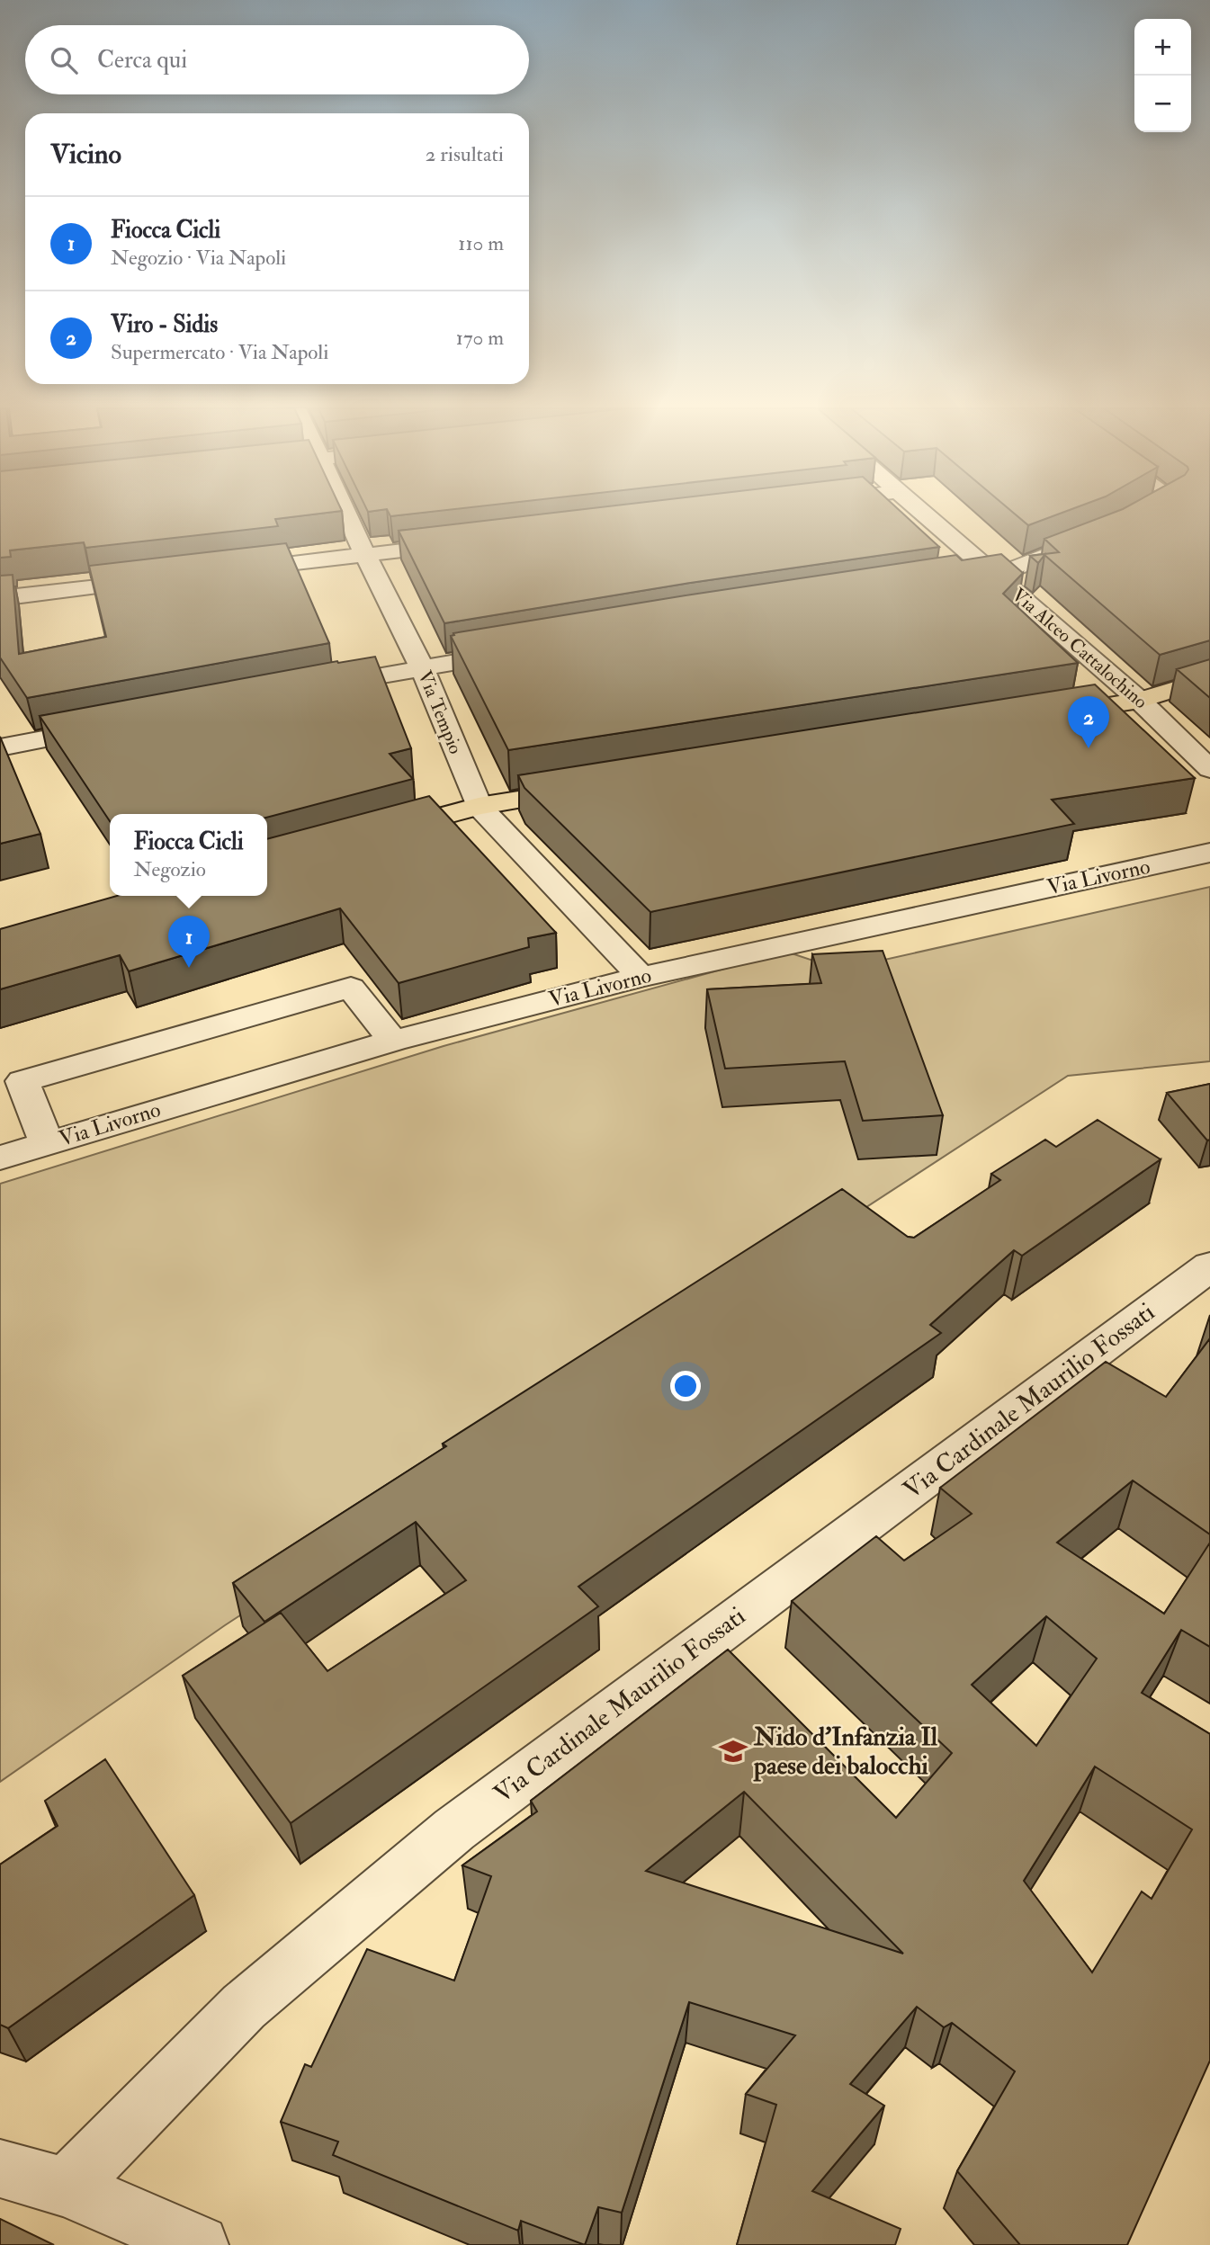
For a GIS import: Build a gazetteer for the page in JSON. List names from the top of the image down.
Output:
{
  "streets": {
    "street": [
      "Via Alceo Cattalochino",
      "Via Tempio",
      "Via Livorno",
      "Via Cardinale Maurilio Fossati"
    ]
  },
  "crossings": [
    ["Via Tempio", "Via Livorno"]
  ],
  "places": {
    "school or university": ["Nido d'Infanzia Il paese dei balocchi"]
  },
  "page": {
    "map_buttons": ["+", "−"],
    "search": "Cerca qui",
    "heading": ["Vicino", "2 risultati"],
    "list": [
      {
        "mark": "1",
        "name": "Fiocca Cicli",
        "note": "Negozio · Via Napoli",
        "value": "110 m"
      },
      {
        "mark": "2",
        "name": "Viro - Sidis",
        "note": "Supermercato · Via Napoli",
        "value": "170 m"
      }
    ],
    "pins": ["2", "1"],
    "popup": ["Fiocca Cicli", "Negozio"]
  }
}
